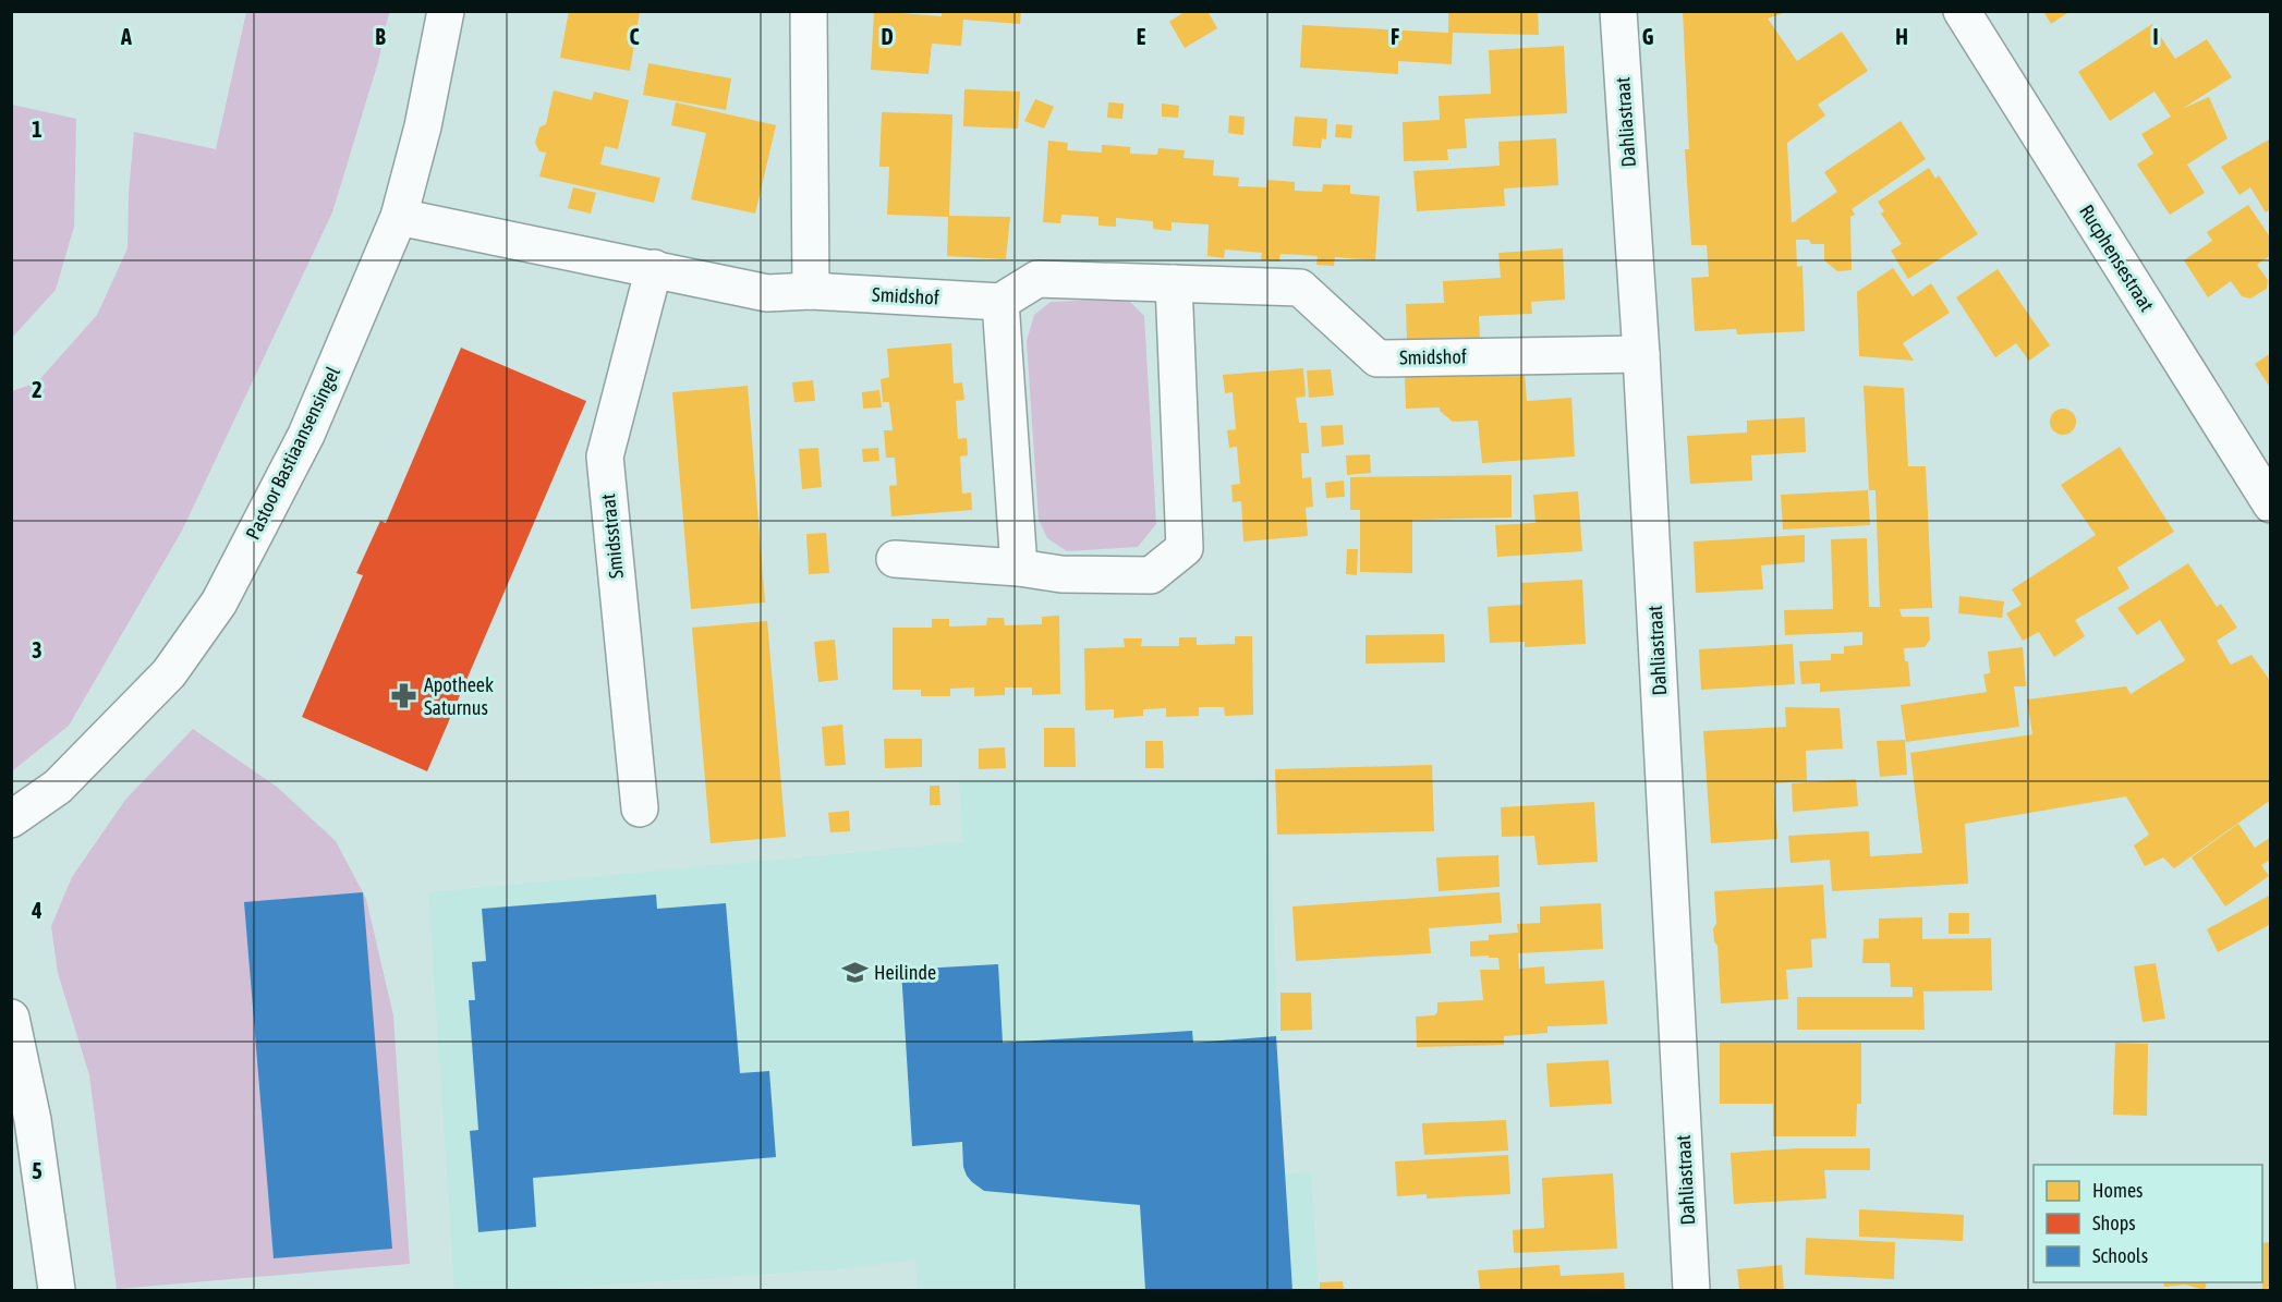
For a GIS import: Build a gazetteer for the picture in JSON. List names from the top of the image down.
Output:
{
  "streets": {
    "street": [
      "Dahliastraat",
      "Rucphensestraat",
      "Smidshof",
      "Pastoor Bastiaansensingel",
      "Smidsstraat"
    ]
  },
  "crossings": [
    ["Dahliastraat", "Smidshof"]
  ],
  "places": {
    "pharmacy": ["Apotheek Saturnus"],
    "school or university": ["Heilinde"]
  },
  "legend": ["Homes", "Shops", "Schools"],
  "grid": {
    "columns": [
      "A",
      "B",
      "C",
      "D",
      "E",
      "F",
      "G",
      "H",
      "I"
    ],
    "rows": [
      "1",
      "2",
      "3",
      "4",
      "5"
    ]
  }
}
